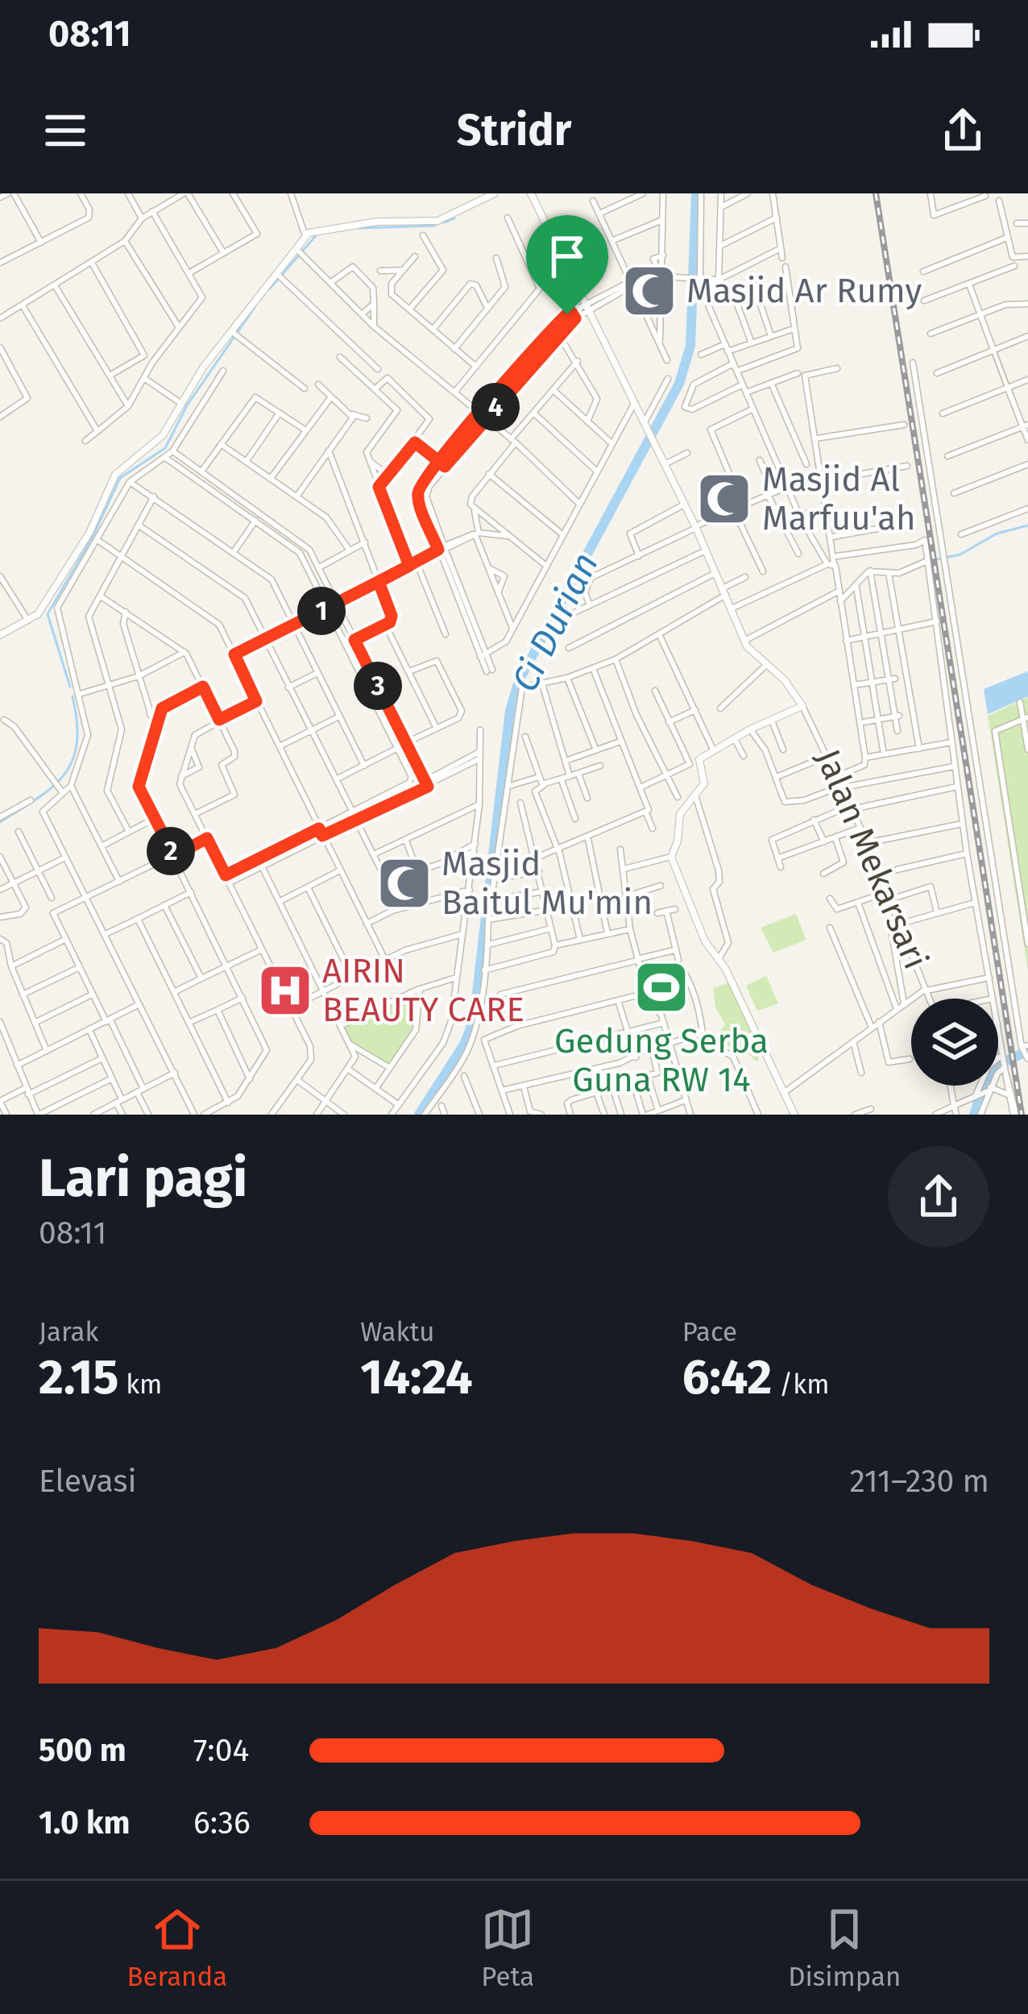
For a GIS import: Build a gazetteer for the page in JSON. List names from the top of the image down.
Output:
{
  "streets": {
    "street": ["Jalan Mekarsari"]
  },
  "water": ["Ci Durian"],
  "places": {
    "mosque": ["Masjid Ar Rumy", "Masjid Al Marfuu'ah", "Masjid Baitul Mu'min"],
    "sports": ["Gedung Serba Guna RW 14"],
    "hospital": ["AIRIN BEAUTY CARE"]
  },
  "page": {
    "status": "08:11",
    "header": "Stridr",
    "pins": [
      "4",
      "1",
      "3",
      "2"
    ],
    "heading": ["Lari pagi", "08:11"],
    "stats": [
      ["Jarak", "2.15 km"],
      ["Waktu", "14:24"],
      ["Pace", "6:42 /km"]
    ],
    "chart": ["Elevasi", "211–230 m"],
    "list": [
      {
        "name": "500 m",
        "note": "7:04"
      },
      {
        "name": "1.0 km",
        "note": "6:36"
      }
    ],
    "tabs": ["Beranda", "Peta", "Disimpan"]
  }
}
